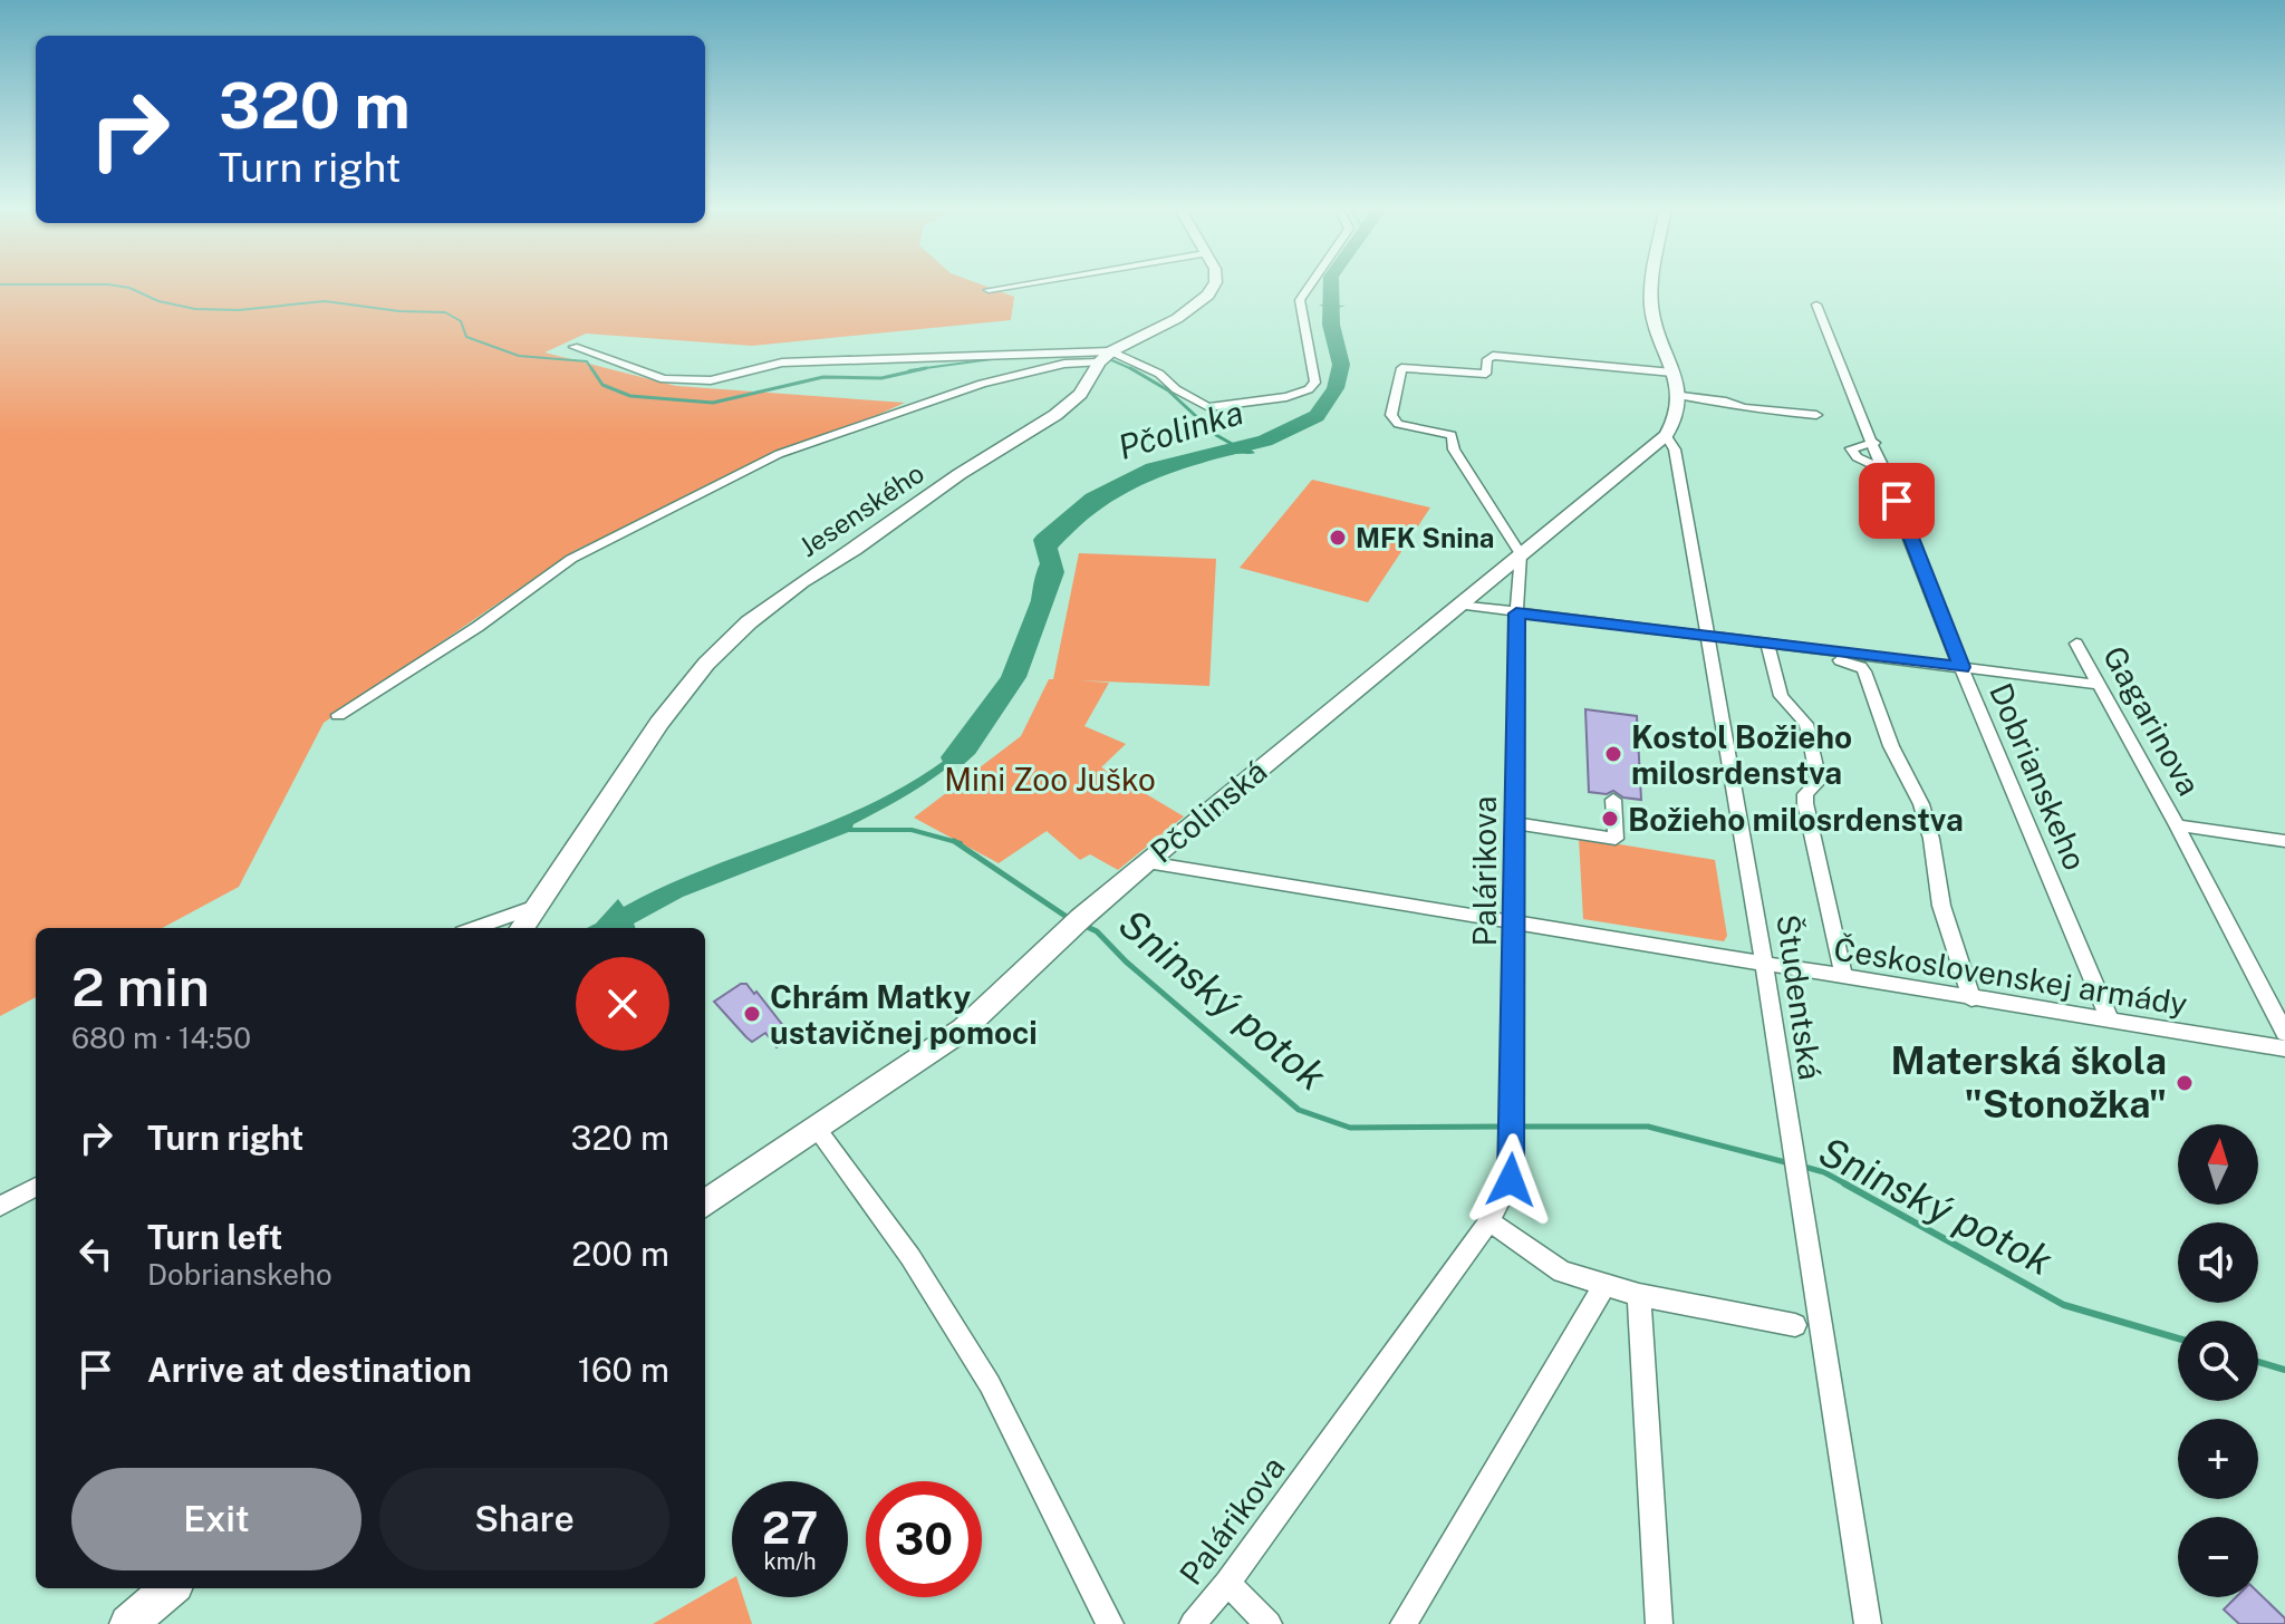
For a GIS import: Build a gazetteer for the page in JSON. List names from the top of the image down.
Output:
{
  "streets": {
    "main road": ["Jesenského", "Pčolinská"],
    "street": [
      "Gagarinova",
      "Dobrianskeho",
      "Palárikova",
      "Československej armády",
      "Študentská"
    ]
  },
  "crossings": [
    ["Dobrianskeho", "Československej armády"],
    ["Pčolinská", "Palárikova"],
    ["Pčolinská", "Československej armády"],
    ["Pčolinská", "Študentská"],
    ["Palárikova", "Československej armády"],
    ["Československej armády", "Študentská"]
  ],
  "water": ["Pčolinka", "Sninský potok"],
  "parks": ["Mini Zoo Juško"],
  "places": [
    "MFK Snina",
    "Kostol Božieho milosrdenstva",
    "Božieho milosrdenstva",
    "Chrám Matky ustavičnej pomoci",
    "Materská škola \"Stonožka\""
  ],
  "north": "top",
  "page": {
    "turn": ["320 m", "Turn right"],
    "heading": ["2 min", "680 m · 14:50"],
    "list": [
      {
        "name": "Turn right",
        "value": "320 m"
      },
      {
        "name": "Turn left",
        "note": "Dobrianskeho",
        "value": "200 m"
      },
      {
        "name": "Arrive at destination",
        "value": "160 m"
      }
    ],
    "map_buttons": ["+", "−"],
    "buttons": ["Exit", "Share"],
    "speed": "27 km/h",
    "limit": "30"
  }
}
